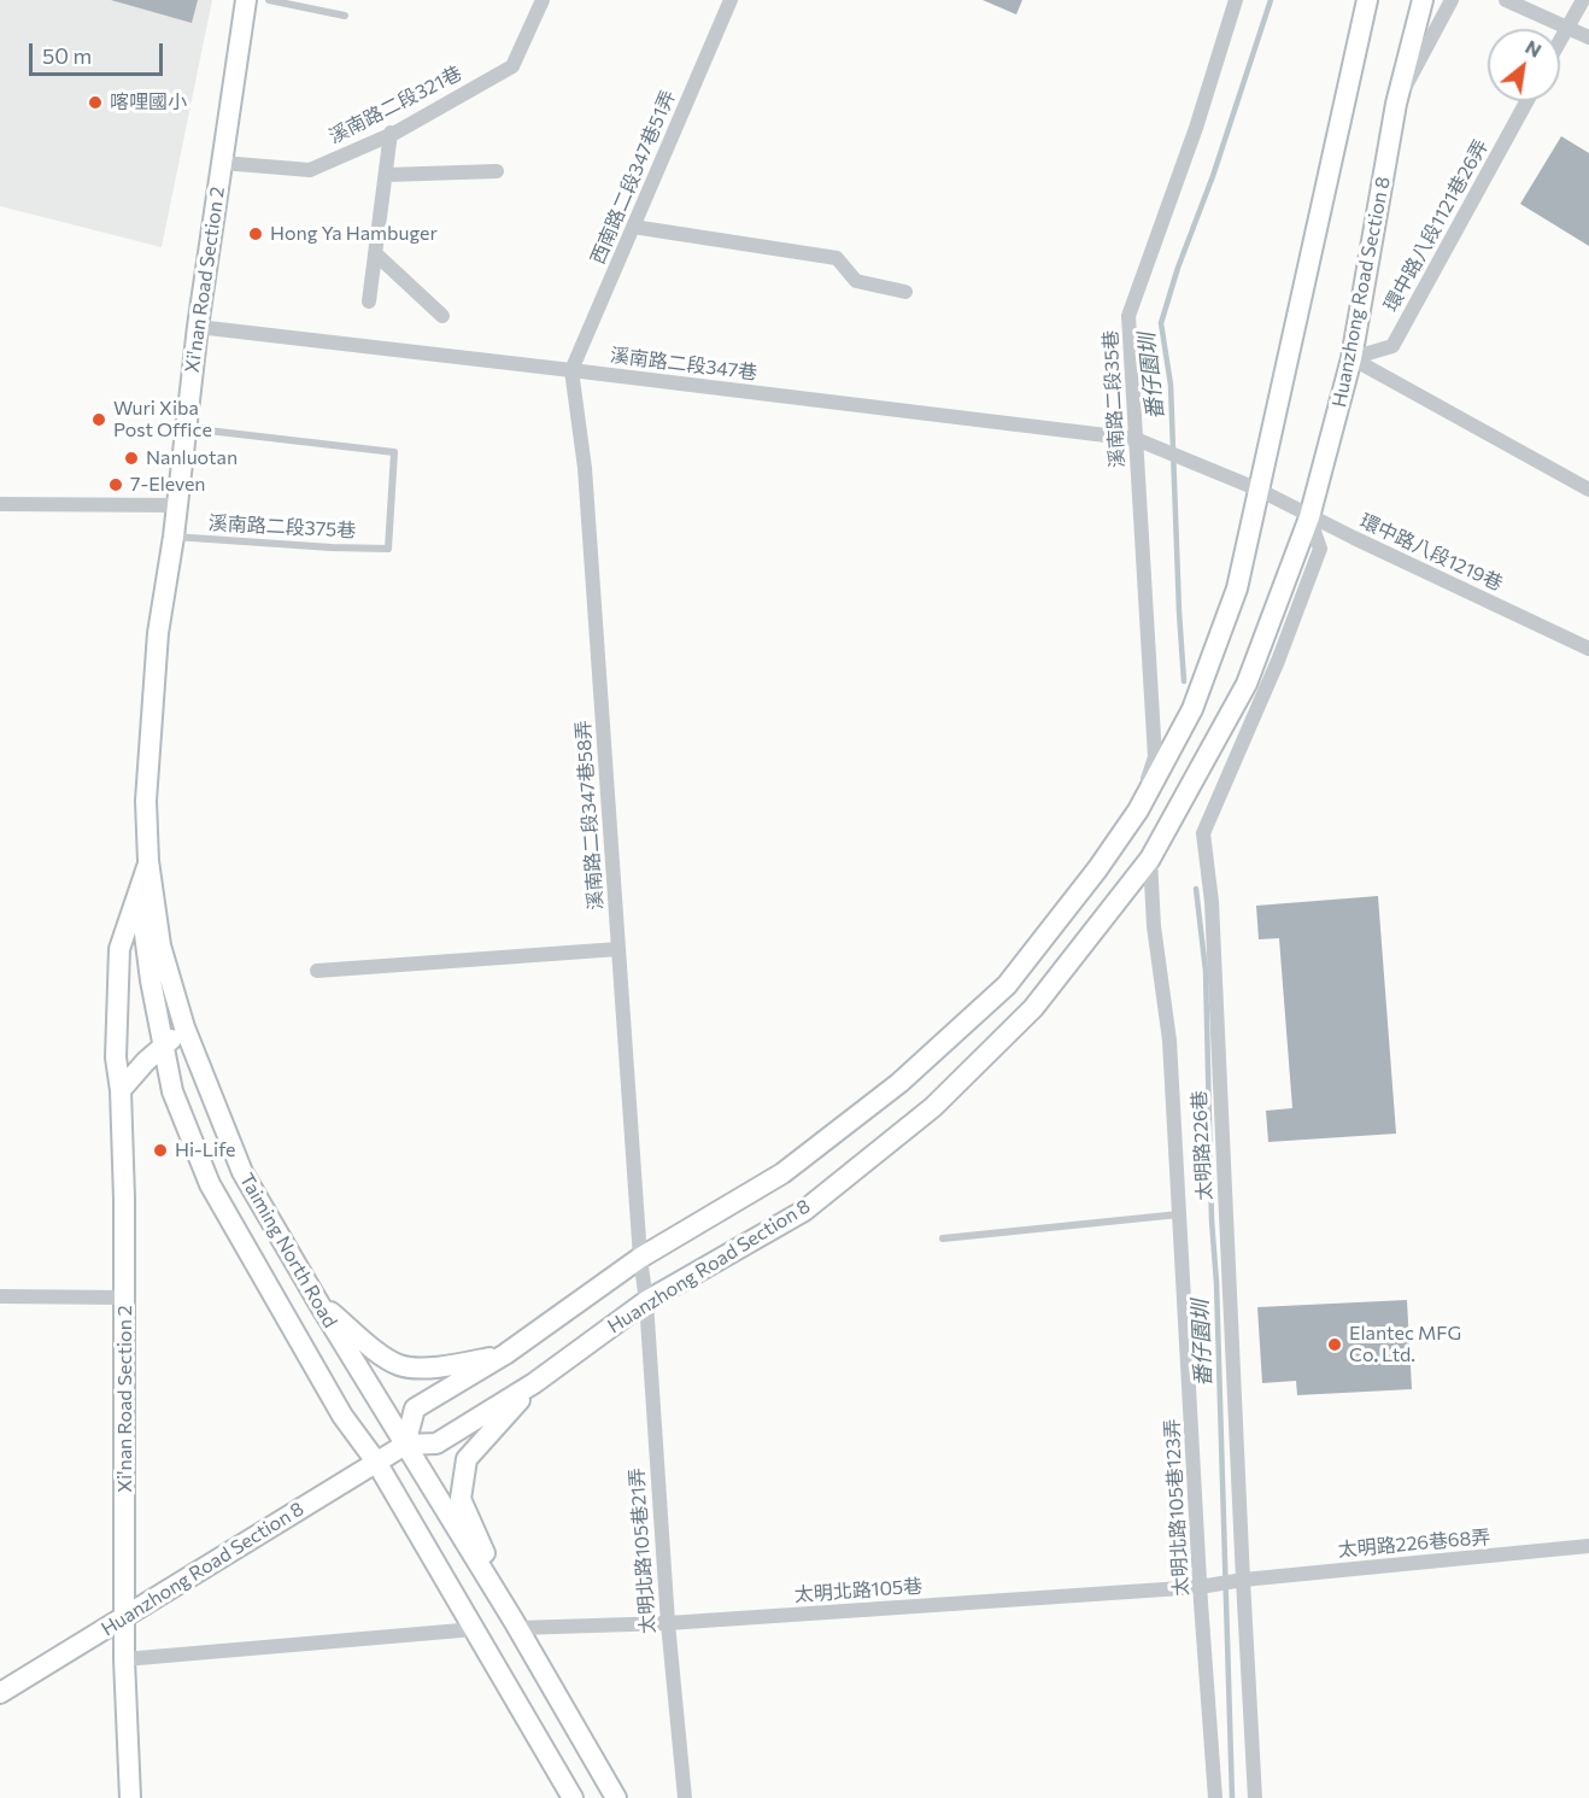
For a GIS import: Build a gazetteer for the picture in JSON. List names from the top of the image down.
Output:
{
  "streets": {
    "street": [
      "溪南路二段321巷",
      "西南路二段347巷51弄",
      "環中路八段1121巷26弄",
      "Xi'nan Road Section 2",
      "Huanzhong Road Section 8",
      "溪南路二段347巷",
      "溪南路二段35巷",
      "環中路八段1219巷",
      "溪南路二段347巷58弄",
      "太明路226巷",
      "Taiming North Road",
      "太明北路105巷123弄",
      "太明路226巷68弄",
      "太明北路105巷21弄",
      "太明北路105巷"
    ],
    "lane": ["溪南路二段375巷"]
  },
  "crossings": [
    ["溪南路二段321巷", "Xi'nan Road Section 2"],
    ["西南路二段347巷51弄", "溪南路二段347巷"],
    ["西南路二段347巷51弄", "溪南路二段347巷58弄"],
    ["環中路八段1121巷26弄", "Huanzhong Road Section 8"],
    ["Xi'nan Road Section 2", "Huanzhong Road Section 8"],
    ["Xi'nan Road Section 2", "溪南路二段347巷"],
    ["Xi'nan Road Section 2", "溪南路二段375巷"],
    ["Xi'nan Road Section 2", "Taiming North Road"],
    ["Huanzhong Road Section 8", "溪南路二段35巷"],
    ["Huanzhong Road Section 8", "環中路八段1219巷"],
    ["Huanzhong Road Section 8", "溪南路二段347巷58弄"],
    ["Huanzhong Road Section 8", "太明路226巷"],
    ["Huanzhong Road Section 8", "Taiming North Road"],
    ["Huanzhong Road Section 8", "太明北路105巷123弄"],
    ["Huanzhong Road Section 8", "太明北路105巷21弄"],
    ["Huanzhong Road Section 8", "太明北路105巷"],
    ["溪南路二段347巷", "溪南路二段35巷"],
    ["溪南路二段347巷", "環中路八段1219巷"],
    ["溪南路二段347巷", "溪南路二段347巷58弄"],
    ["環中路八段1219巷", "太明路226巷"],
    ["溪南路二段347巷58弄", "太明北路105巷21弄"],
    ["太明路226巷", "太明路226巷68弄"],
    ["Taiming North Road", "太明北路105巷"],
    ["太明北路105巷123弄", "太明路226巷68弄"],
    ["太明北路105巷123弄", "太明北路105巷"],
    ["太明路226巷68弄", "太明北路105巷"],
    ["太明北路105巷21弄", "太明北路105巷"]
  ],
  "water": ["番仔園圳"],
  "places": [
    "喀哩國小",
    "Hong Ya Hambuger",
    "Wuri Xiba Post Office",
    "Nanluotan",
    "7-Eleven",
    "Hi-Life",
    "Elantec MFG Co. Ltd."
  ],
  "scale_bar": "50 m",
  "north": "top right"
}
